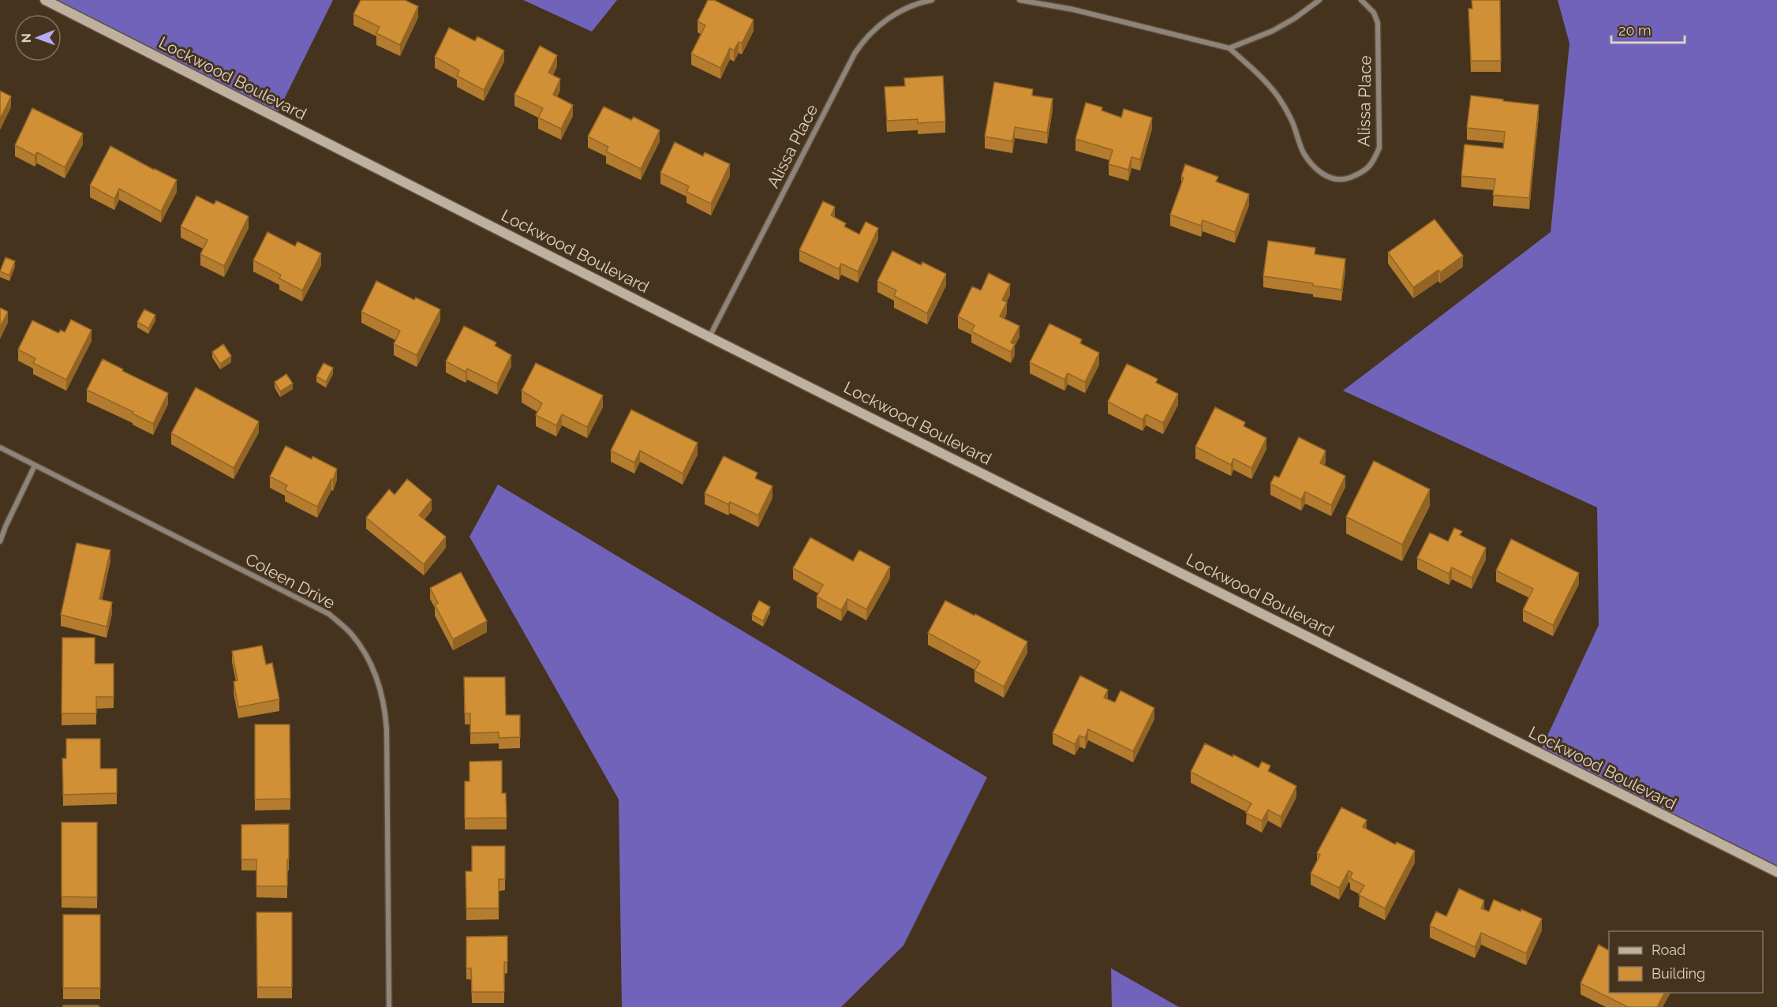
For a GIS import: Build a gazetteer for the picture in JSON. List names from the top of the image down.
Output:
{
  "streets": {
    "main road": ["Lockwood Boulevard"],
    "street": ["Alissa Place", "Coleen Drive"]
  },
  "crossings": [
    ["Lockwood Boulevard", "Alissa Place"]
  ],
  "legend": ["Road", "Building"],
  "scale_bar": "20 m",
  "north": "left"
}
